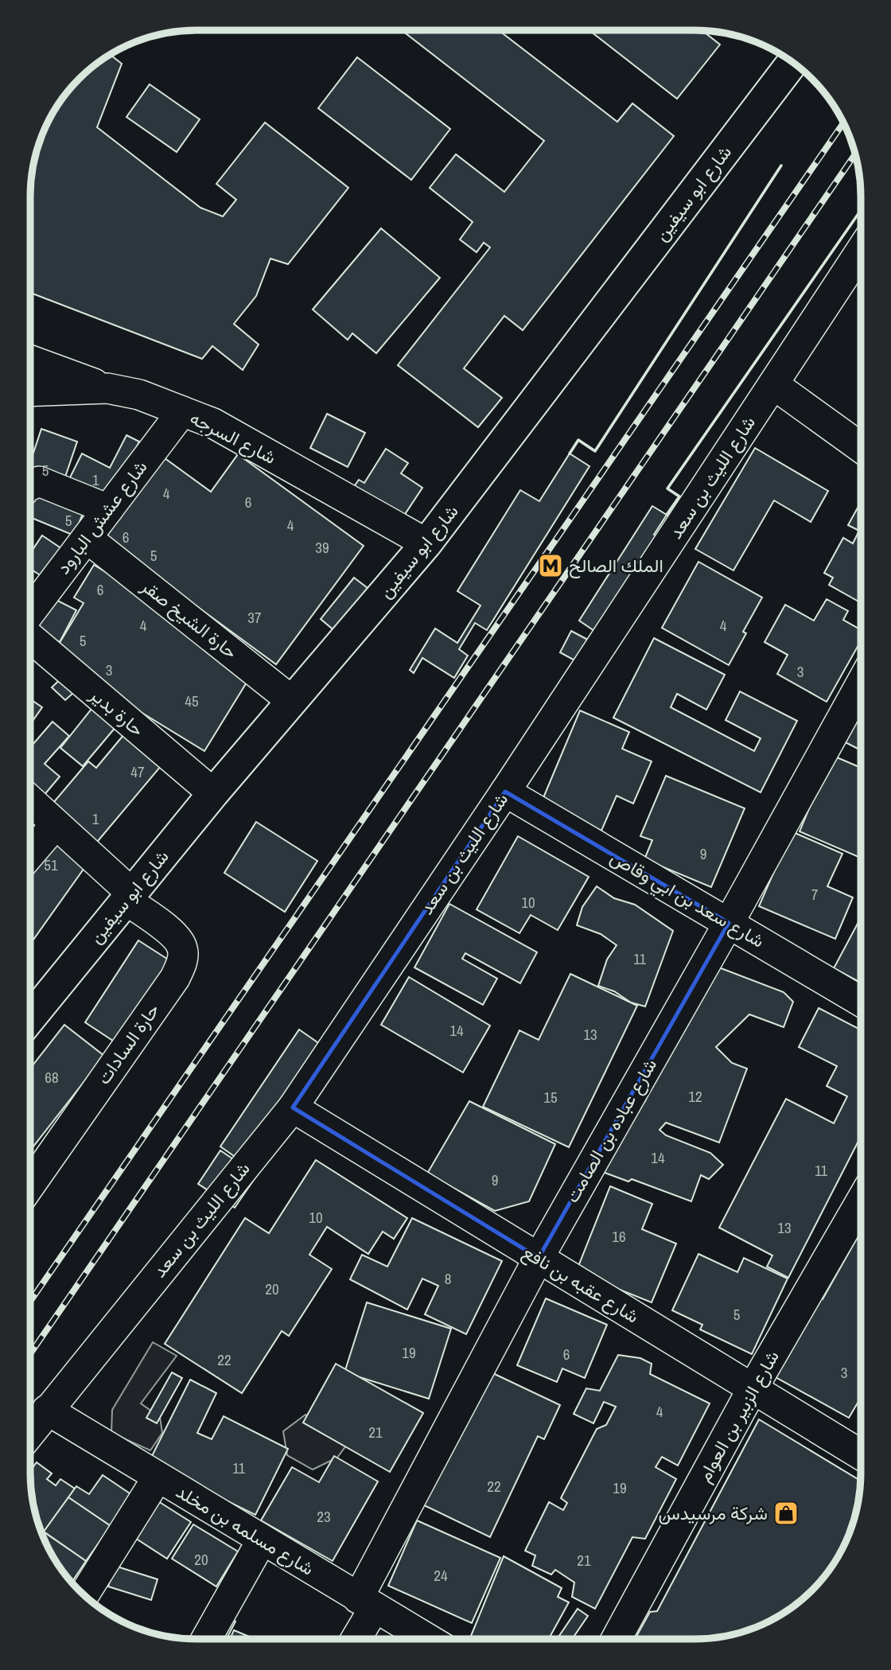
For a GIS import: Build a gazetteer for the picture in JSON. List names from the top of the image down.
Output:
{
  "streets": {
    "street": [
      "شارع ابو سيفين",
      "شارع السرجه",
      "شارع الليث بن سعد",
      "شارع عشش البارود",
      "حارة الشيخ صقر",
      "حارة بدير",
      "شارع سعد بن ابي وقاص",
      "حارة السادات",
      "شارع عباده بن الصامت",
      "شارع عقبه بن نافع",
      "شارع الزبير بن العوام",
      "شارع مسلمه بن مخلد"
    ]
  },
  "crossings": [
    ["شارع ابو سيفين", "شارع السرجه"],
    ["شارع ابو سيفين", "حارة الشيخ صقر"],
    ["شارع ابو سيفين", "حارة بدير"],
    ["شارع ابو سيفين", "حارة السادات"],
    ["شارع السرجه", "شارع عشش البارود"],
    ["شارع الليث بن سعد", "شارع سعد بن ابي وقاص"],
    ["شارع الليث بن سعد", "شارع عقبه بن نافع"],
    ["شارع الليث بن سعد", "شارع مسلمه بن مخلد"],
    ["شارع عشش البارود", "حارة الشيخ صقر"],
    ["شارع سعد بن ابي وقاص", "شارع عباده بن الصامت"],
    ["شارع عباده بن الصامت", "شارع عقبه بن نافع"],
    ["شارع عباده بن الصامت", "شارع مسلمه بن مخلد"],
    ["شارع عقبه بن نافع", "شارع الزبير بن العوام"]
  ],
  "places": {
    "metro station": ["الملك الصالح"],
    "shop": ["شركة مرسيدس"]
  },
  "house_numbers": [
    "5",
    "1",
    "4",
    "6",
    "5",
    "4",
    "6",
    "39",
    "5",
    "6",
    "37",
    "4",
    "4",
    "5",
    "3",
    "3",
    "45",
    "47",
    "1",
    "9",
    "51",
    "7",
    "10",
    "11",
    "14",
    "13",
    "68",
    "12",
    "15",
    "14",
    "11",
    "9",
    "10",
    "13",
    "16",
    "8",
    "20",
    "5",
    "19",
    "6",
    "22",
    "3",
    "4",
    "21",
    "11",
    "22",
    "19",
    "23",
    "20",
    "21",
    "24"
  ]
}
